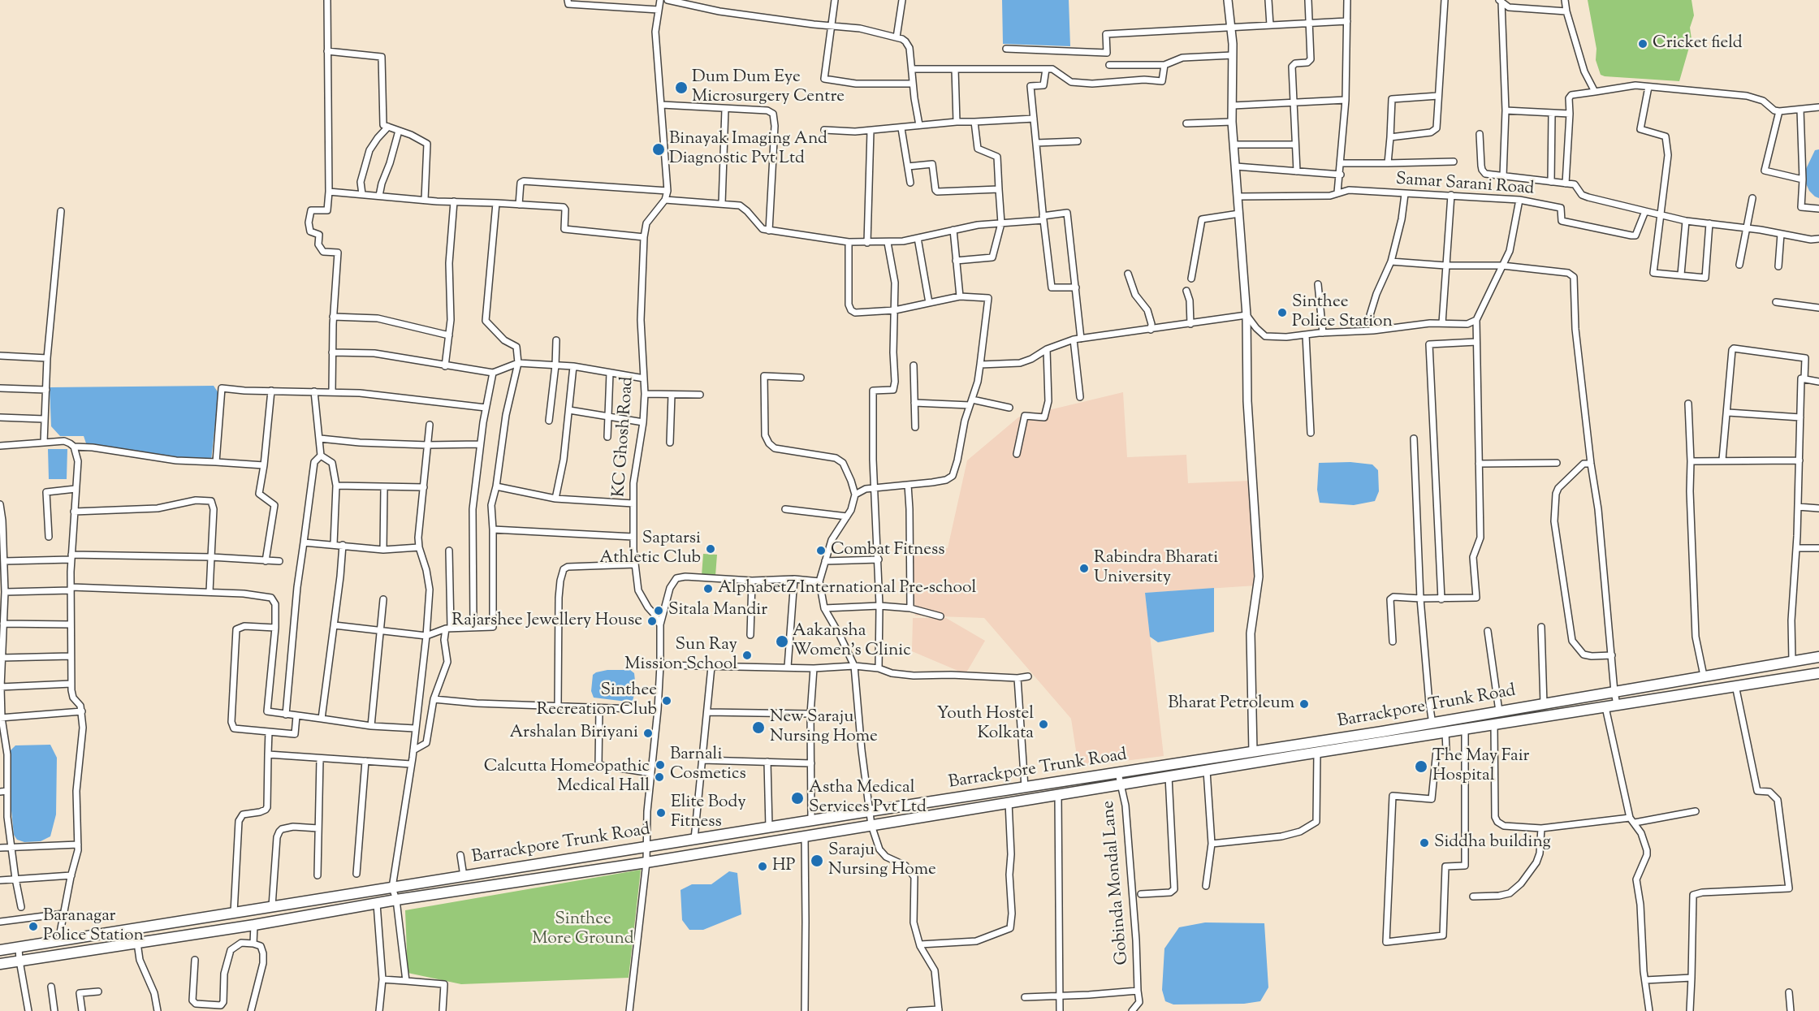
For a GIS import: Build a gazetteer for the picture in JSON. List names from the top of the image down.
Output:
{
  "streets": {
    "main road": ["Barrackpore Trunk Road"],
    "street": ["Samar Sarani Road", "KC Ghosh Road", "Gobinda Mondal Lane"]
  },
  "crossings": [
    ["Barrackpore Trunk Road", "Gobinda Mondal Lane"]
  ],
  "parks": ["Sinthee More Ground"],
  "places": [
    "Cricket field",
    "Dum Dum Eye Microsurgery Centre",
    "Binayak Imaging And Diagnostic Pvt Ltd",
    "Sinthee Police Station",
    "Saptarsi Athletic Club",
    "Combat Fitness",
    "Rabindra Bharati University",
    "AlphabetZ International Pre-school",
    "Sitala Mandir",
    "Rajarshee Jewellery House",
    "Aakansha Women's Clinic",
    "Sun Ray Mission School",
    "Sinthee Recreation Club",
    "Bharat Petroleum",
    "Youth Hostel Kolkata",
    "New Saraju Nursing Home",
    "Arshalan Biriyani",
    "Barnali Cosmetics",
    "The May Fair Hospital",
    "Calcutta Homeopathic Medical Hall",
    "Astha Medical Services Pvt Ltd",
    "Elite Body Fitness",
    "Siddha building",
    "Saraju Nursing Home",
    "HP",
    "Baranagar Police Station"
  ]
}
